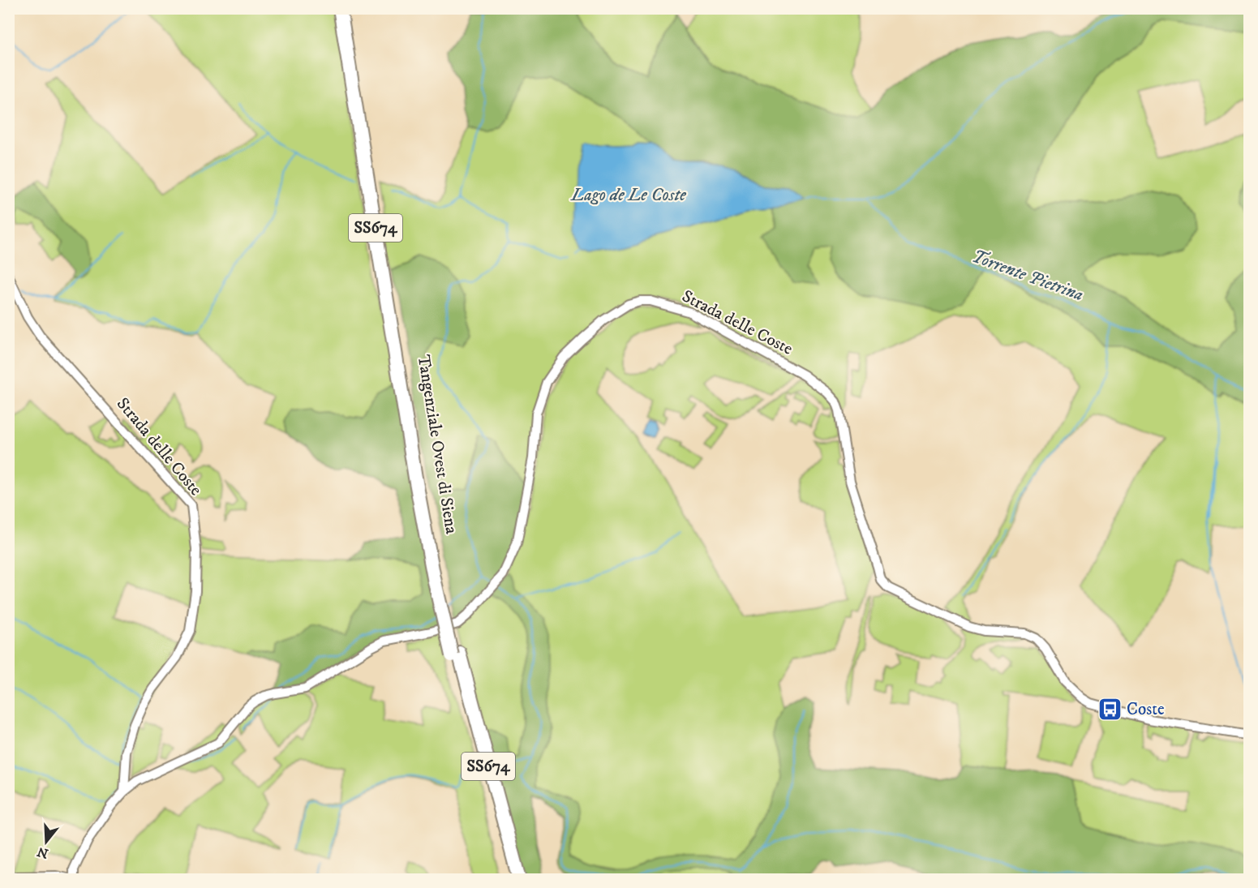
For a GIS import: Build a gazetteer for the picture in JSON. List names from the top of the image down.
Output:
{
  "streets": {
    "highway": ["SS674", "Tangenziale Ovest di Siena"],
    "street": ["Strada delle Coste"]
  },
  "water": ["Lago de Le Coste", "Torrente Pietrina"],
  "places": {
    "bus stop": ["Coste"]
  },
  "north": "bottom"
}
